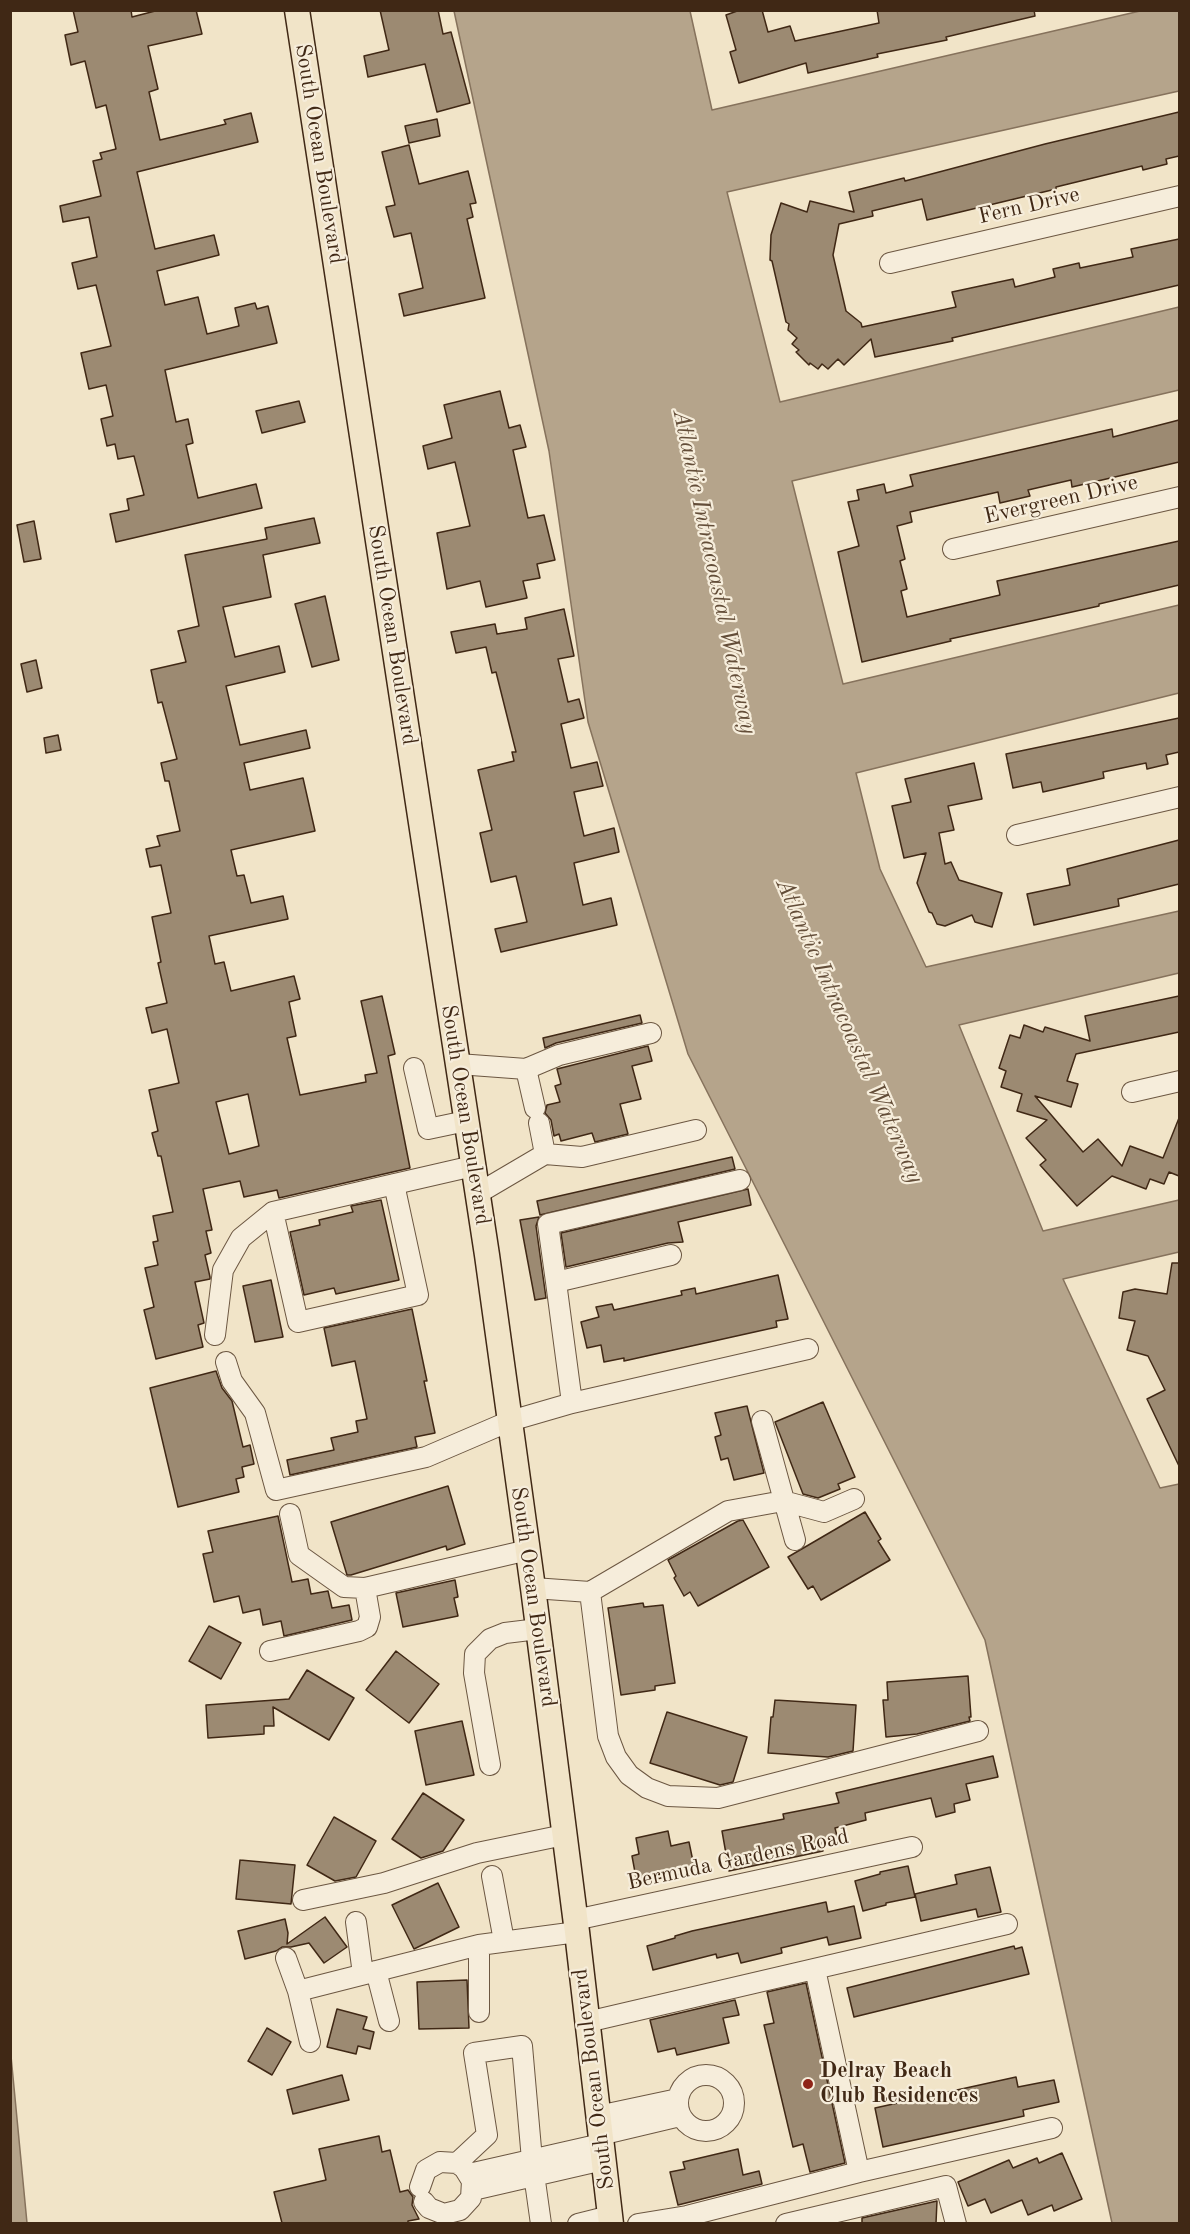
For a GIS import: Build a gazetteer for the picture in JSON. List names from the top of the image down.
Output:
{
  "streets": {
    "main road": ["South Ocean Boulevard"],
    "street": ["Fern Drive", "Evergreen Drive", "Bermuda Gardens Road"]
  },
  "crossings": [
    ["South Ocean Boulevard", "Bermuda Gardens Road"]
  ],
  "water": ["Atlantic Intracoastal Waterway"],
  "places": ["Delray Beach Club Residences"]
}
